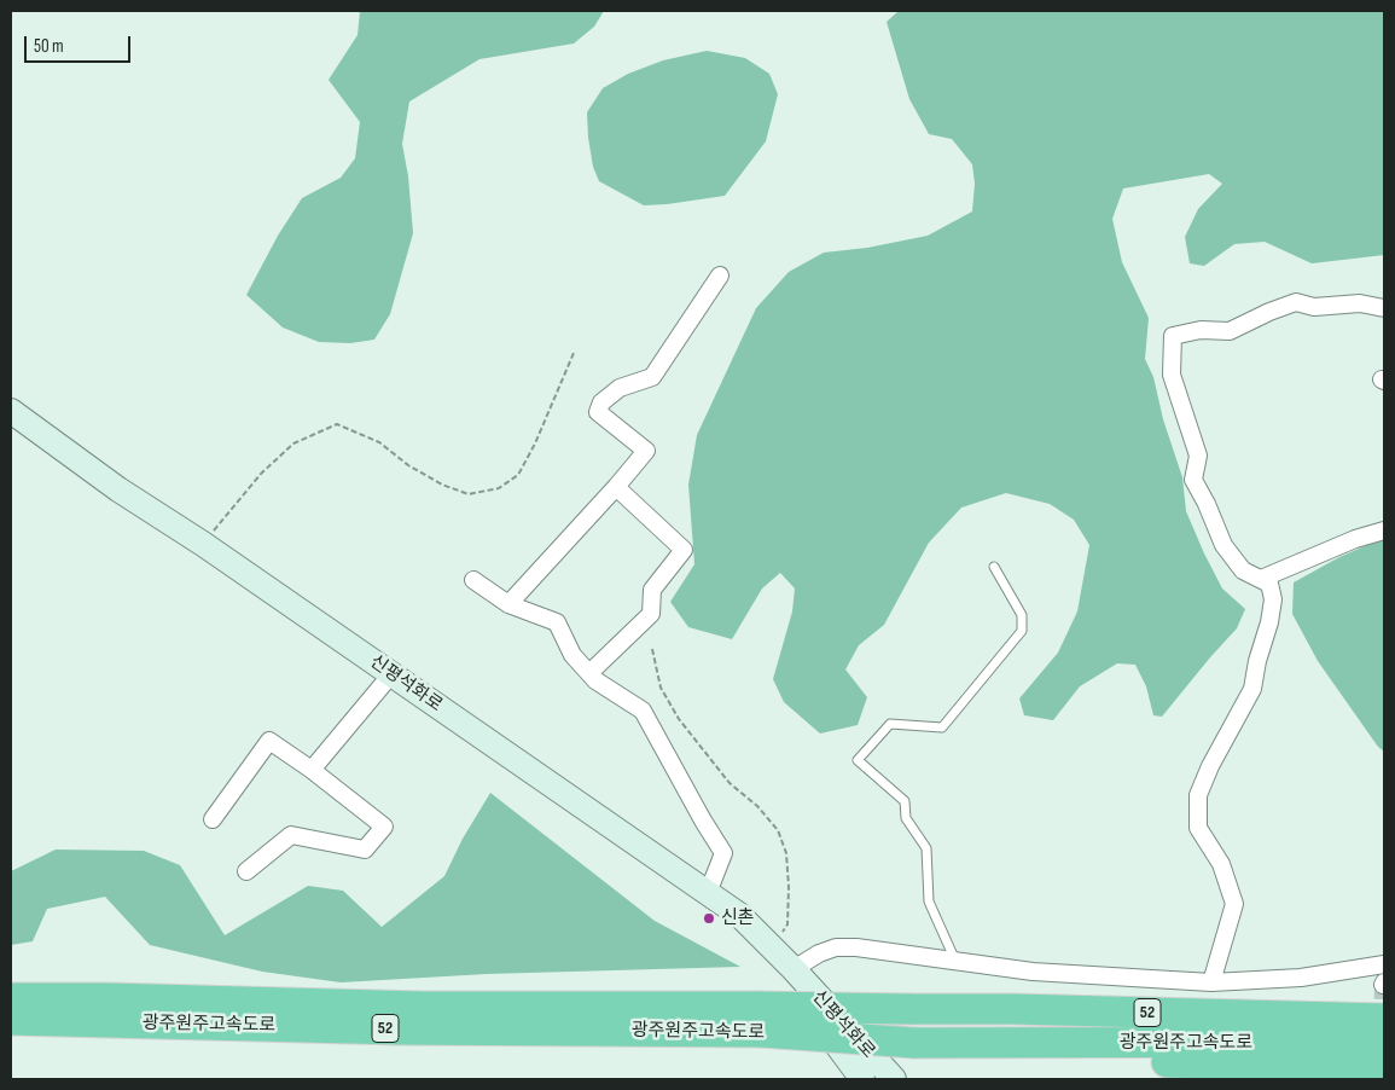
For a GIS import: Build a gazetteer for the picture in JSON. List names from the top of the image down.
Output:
{
  "streets": {
    "highway": ["52", "광주원주고속도로"],
    "main road": ["신평석화로"]
  },
  "places": ["신촌"],
  "scale_bar": "50 m"
}
